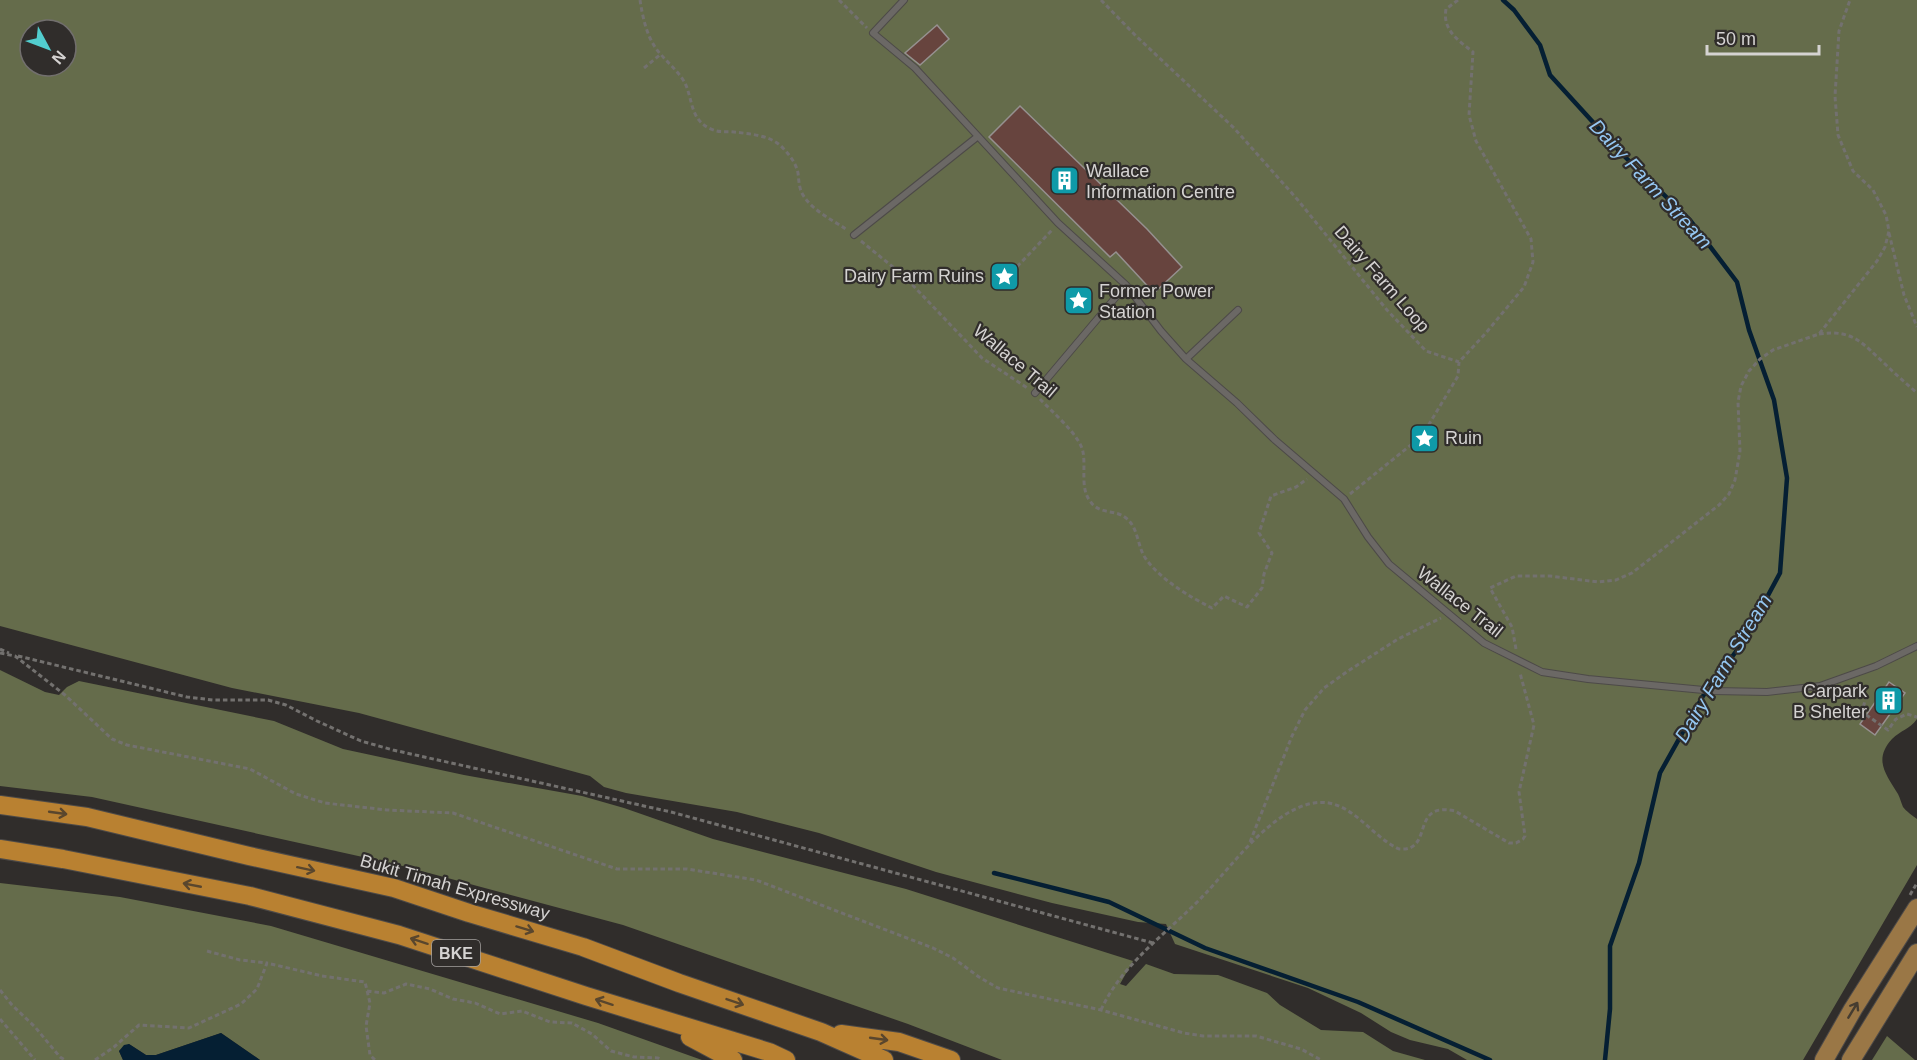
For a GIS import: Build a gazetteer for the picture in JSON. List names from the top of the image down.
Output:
{
  "streets": {
    "highway": ["Bukit Timah Expressway", "BKE"],
    "lane": ["Wallace Trail"],
    "path": ["Dairy Farm Loop"]
  },
  "water": ["Dairy Farm Stream"],
  "places": {
    "building": ["Wallace Information Centre", "Carpark B Shelter"],
    "place": ["Dairy Farm Ruins", "Former Power Station", "Ruin"]
  },
  "scale_bar": "50 m",
  "north": "bottom right"
}
